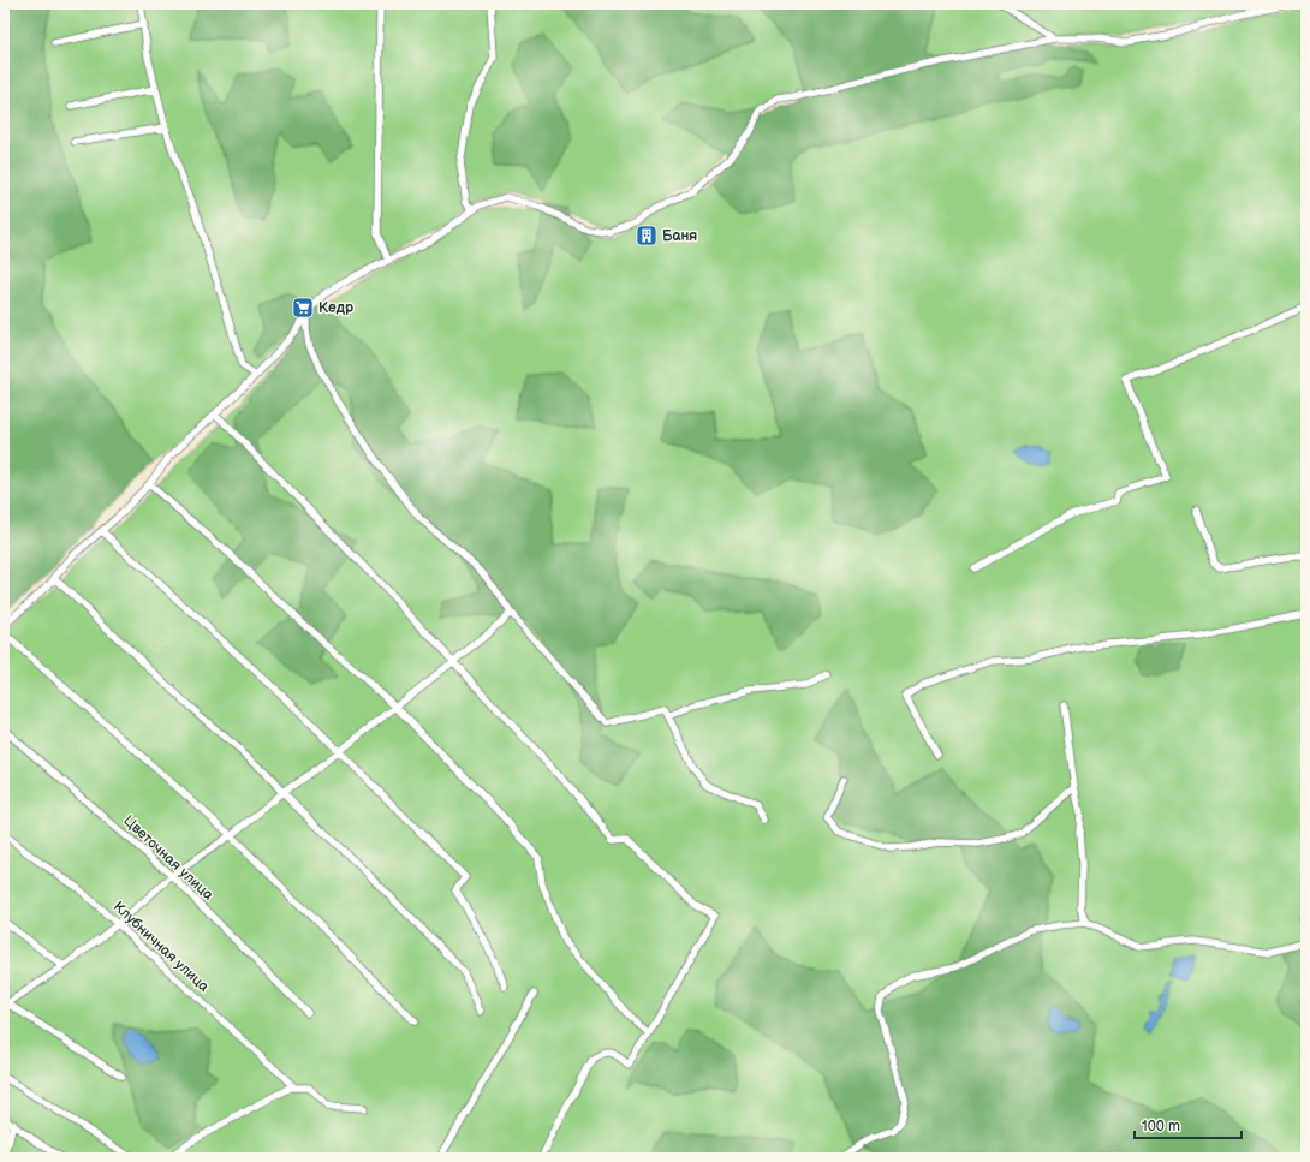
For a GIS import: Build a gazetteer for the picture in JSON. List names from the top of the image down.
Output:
{
  "streets": {
    "street": ["Цветочная улица", "Клубничная улица"]
  },
  "places": {
    "building": ["Баня"],
    "supermarket": ["Кедр"]
  },
  "scale_bar": "100 m"
}
